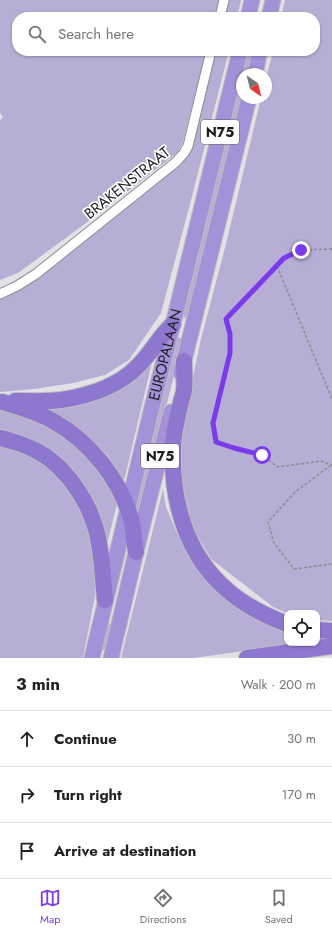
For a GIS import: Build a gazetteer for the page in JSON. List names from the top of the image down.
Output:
{
  "streets": {
    "highway": ["N75", "EUROPALAAN"],
    "street": ["BRAKENSTRAAT"]
  },
  "north": "bottom right",
  "page": {
    "search": "Search here",
    "heading": ["3 min", "Walk · 200 m"],
    "list": [
      ["Continue", "30 m"],
      ["Turn right", "170 m"],
      "Arrive at destination"
    ],
    "nav": ["Map", "Directions", "Saved"]
  }
}
